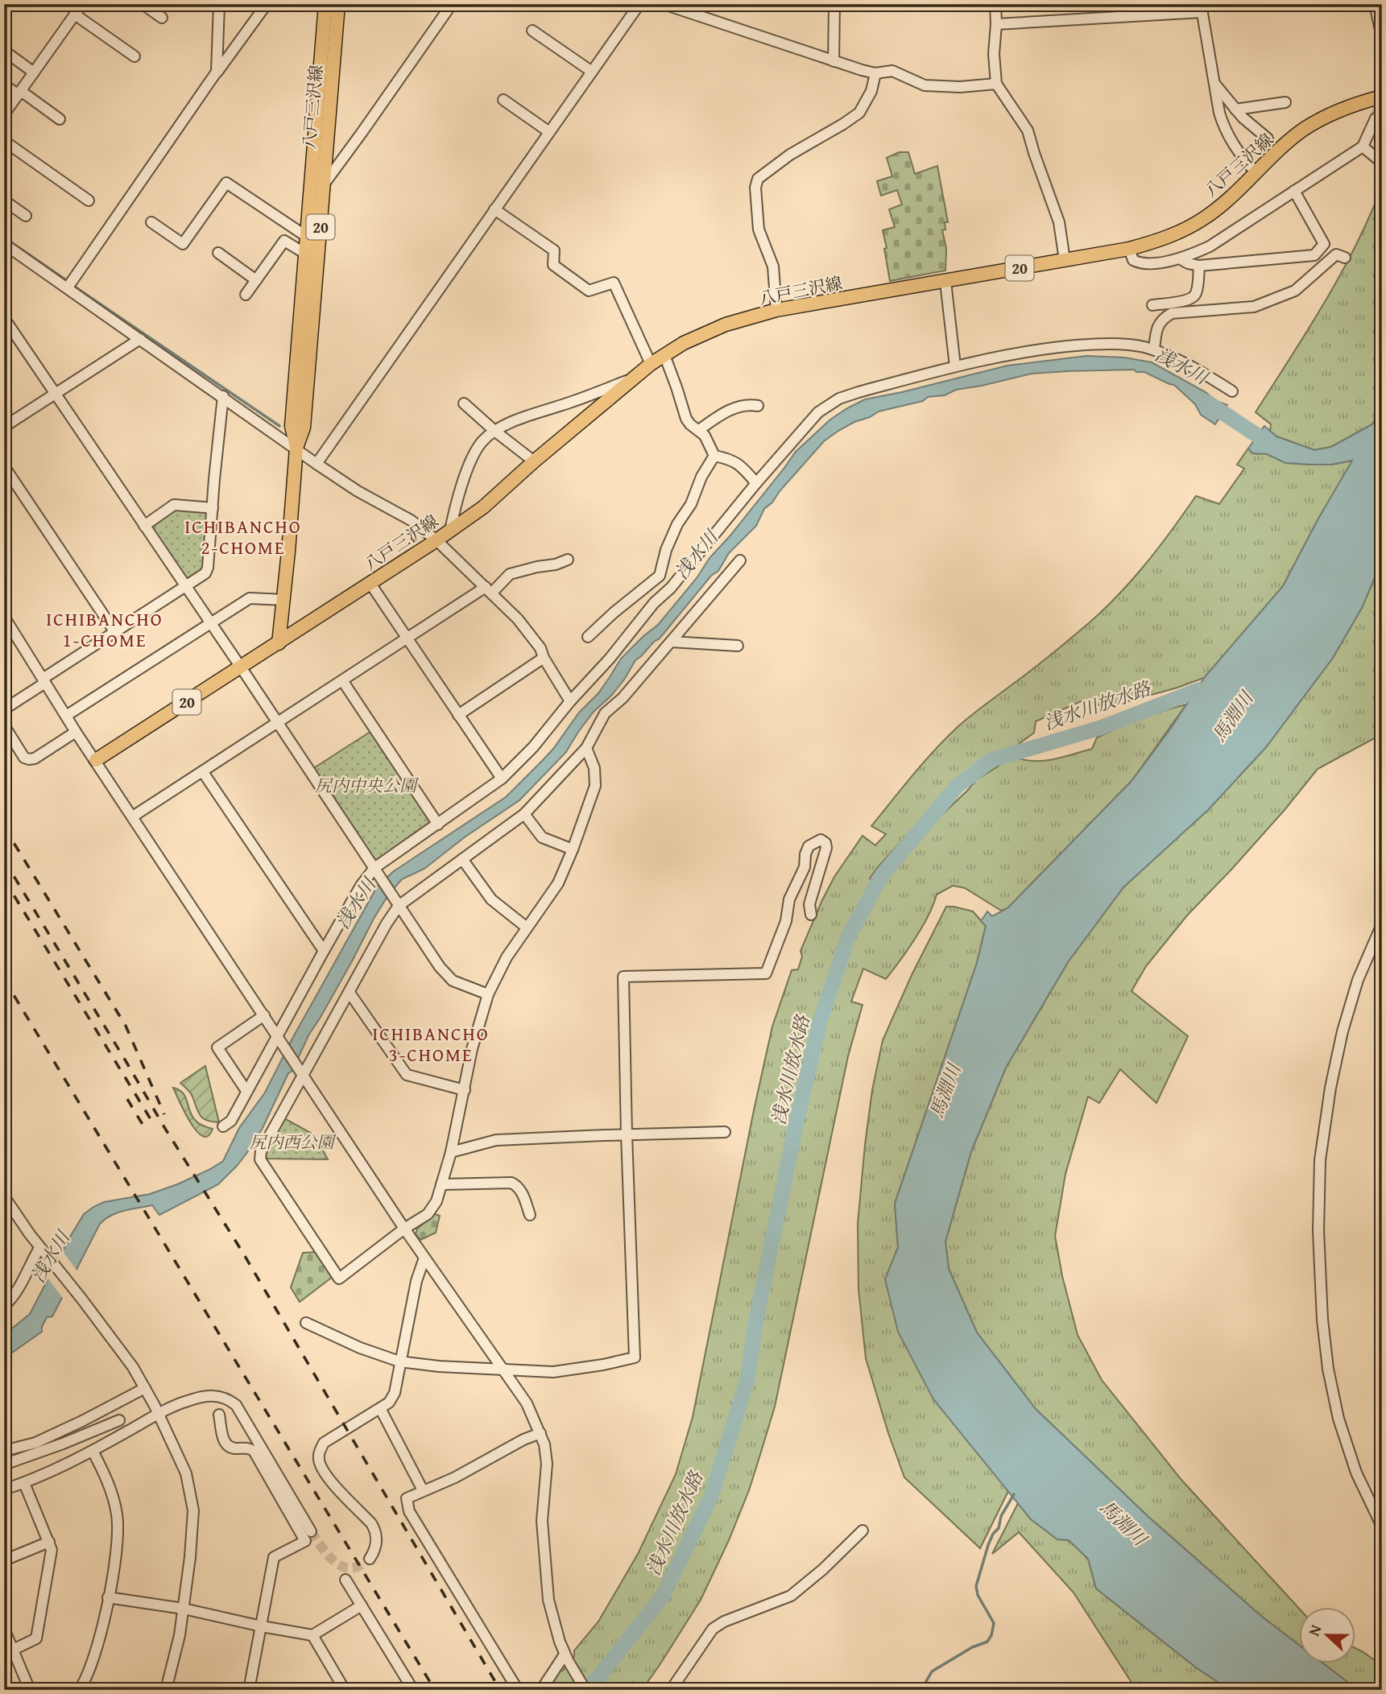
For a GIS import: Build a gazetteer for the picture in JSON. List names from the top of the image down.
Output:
{
  "streets": {
    "main road": ["八戸三沢線", "20"]
  },
  "districts": ["ICHIBANCHO 2-CHOME", "ICHIBANCHO 1-CHOME", "ICHIBANCHO 3-CHOME"],
  "water": ["浅水川", "浅水川放水路", "馬淵川"],
  "parks": ["尻内中央公園", "尻内西公園"],
  "north": "left"
}
